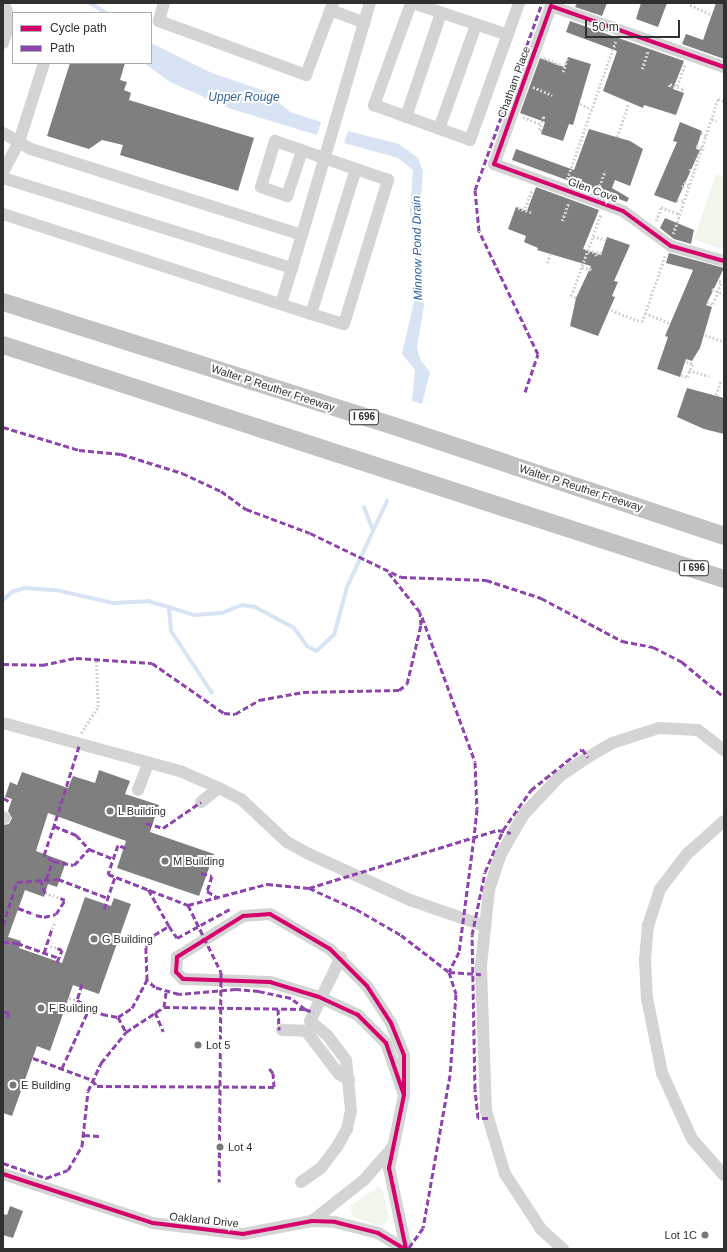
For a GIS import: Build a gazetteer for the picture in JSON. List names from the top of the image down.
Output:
{
  "streets": {
    "highway": ["Walter P Reuther Freeway", "I 696"],
    "street": ["Chatham Place", "Glen Cove", "Oakland Drive"]
  },
  "crossings": [
    ["Chatham Place", "Glen Cove"]
  ],
  "water": ["Upper Rouge", "Minnow Pond Drain"],
  "places": [
    "L Building",
    "M Building",
    "G Building",
    "F Building",
    "Lot 5",
    "E Building",
    "Lot 4",
    "Lot 1C"
  ],
  "legend": ["Cycle path", "Path"],
  "scale_bar": "50 m"
}
